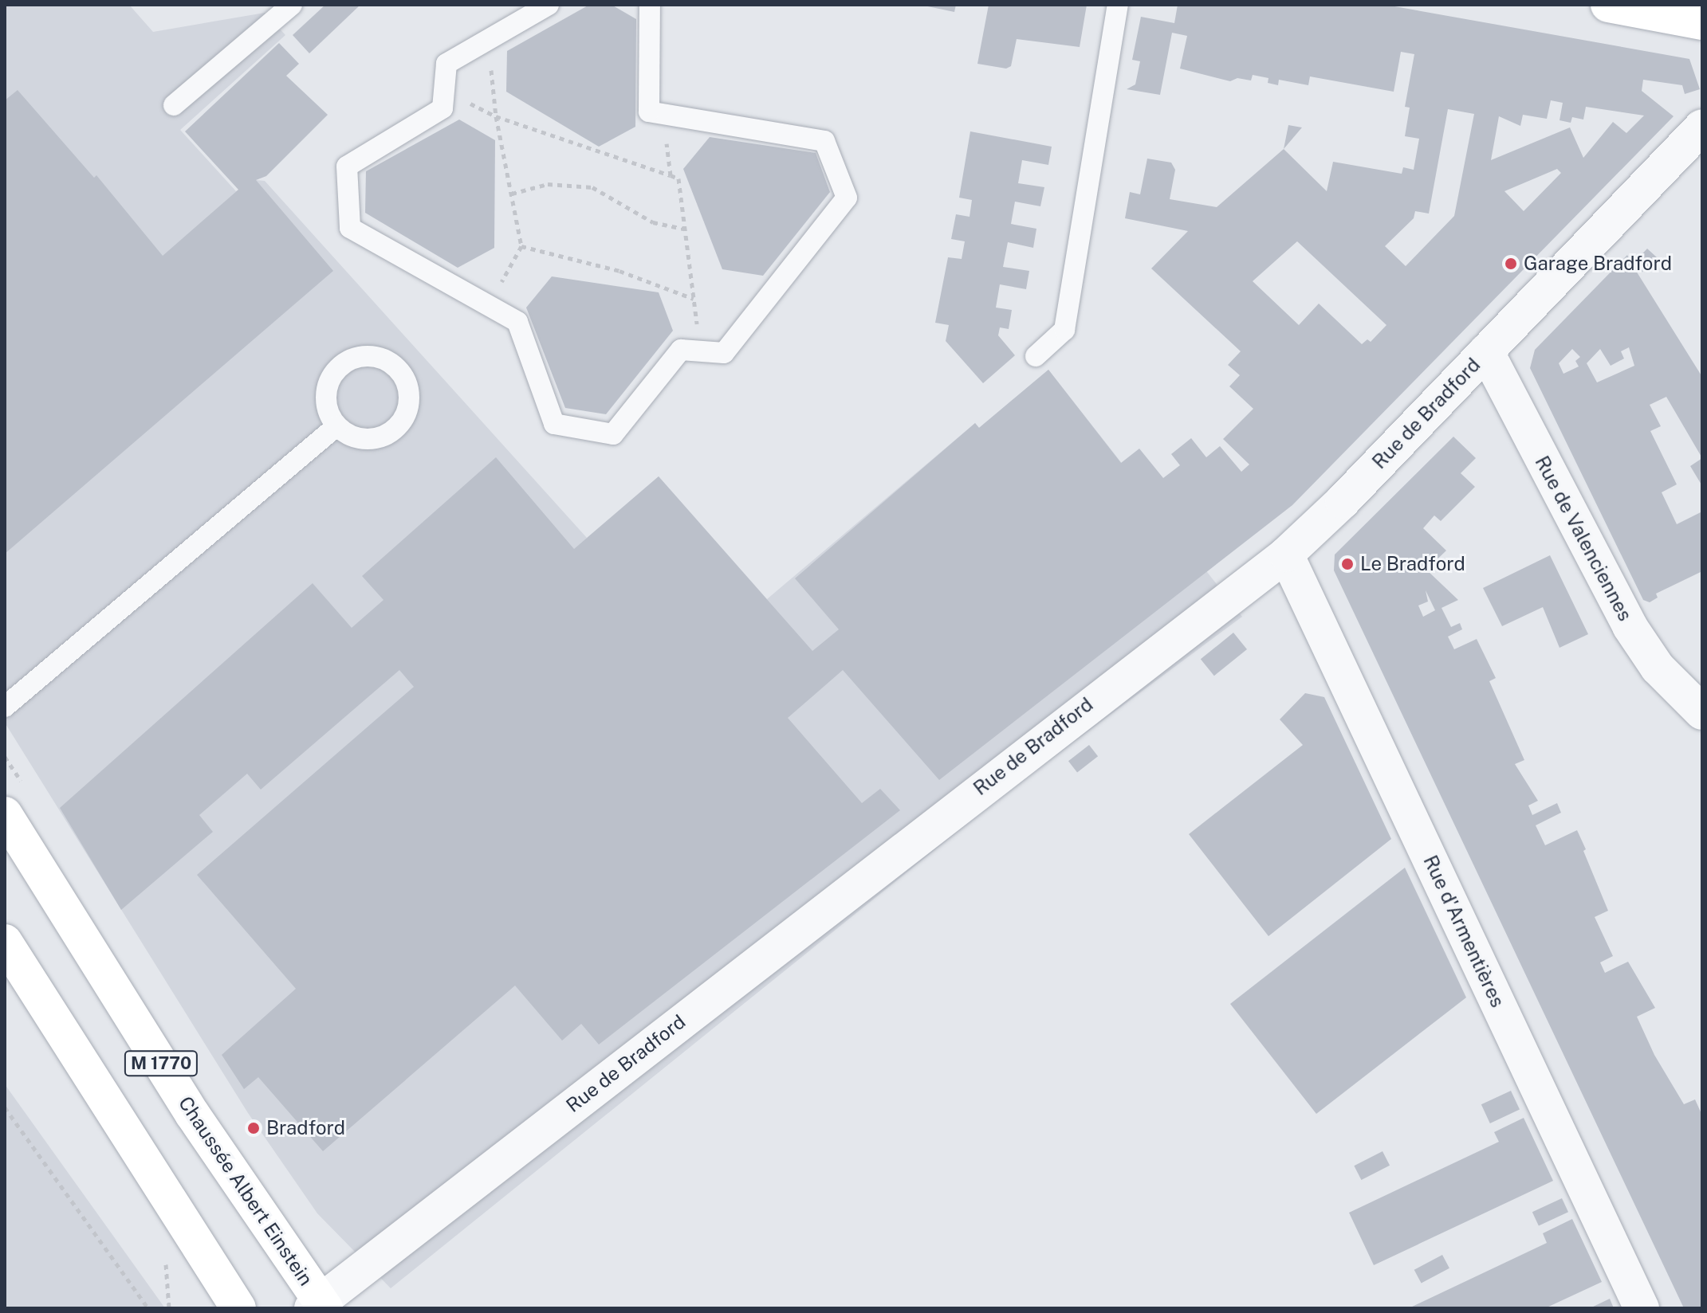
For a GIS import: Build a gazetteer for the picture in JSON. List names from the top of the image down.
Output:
{
  "streets": {
    "main road": ["M 1770", "Chaussée Albert Einstein"],
    "street": ["Rue de Bradford", "Rue de Valenciennes", "Rue d'Armentières"]
  },
  "crossings": [
    ["Rue de Bradford", "Rue de Valenciennes"],
    ["Rue de Bradford", "Rue d'Armentières"],
    ["Rue de Bradford", "Chaussée Albert Einstein"]
  ],
  "places": ["Garage Bradford", "Le Bradford", "Bradford"]
}
